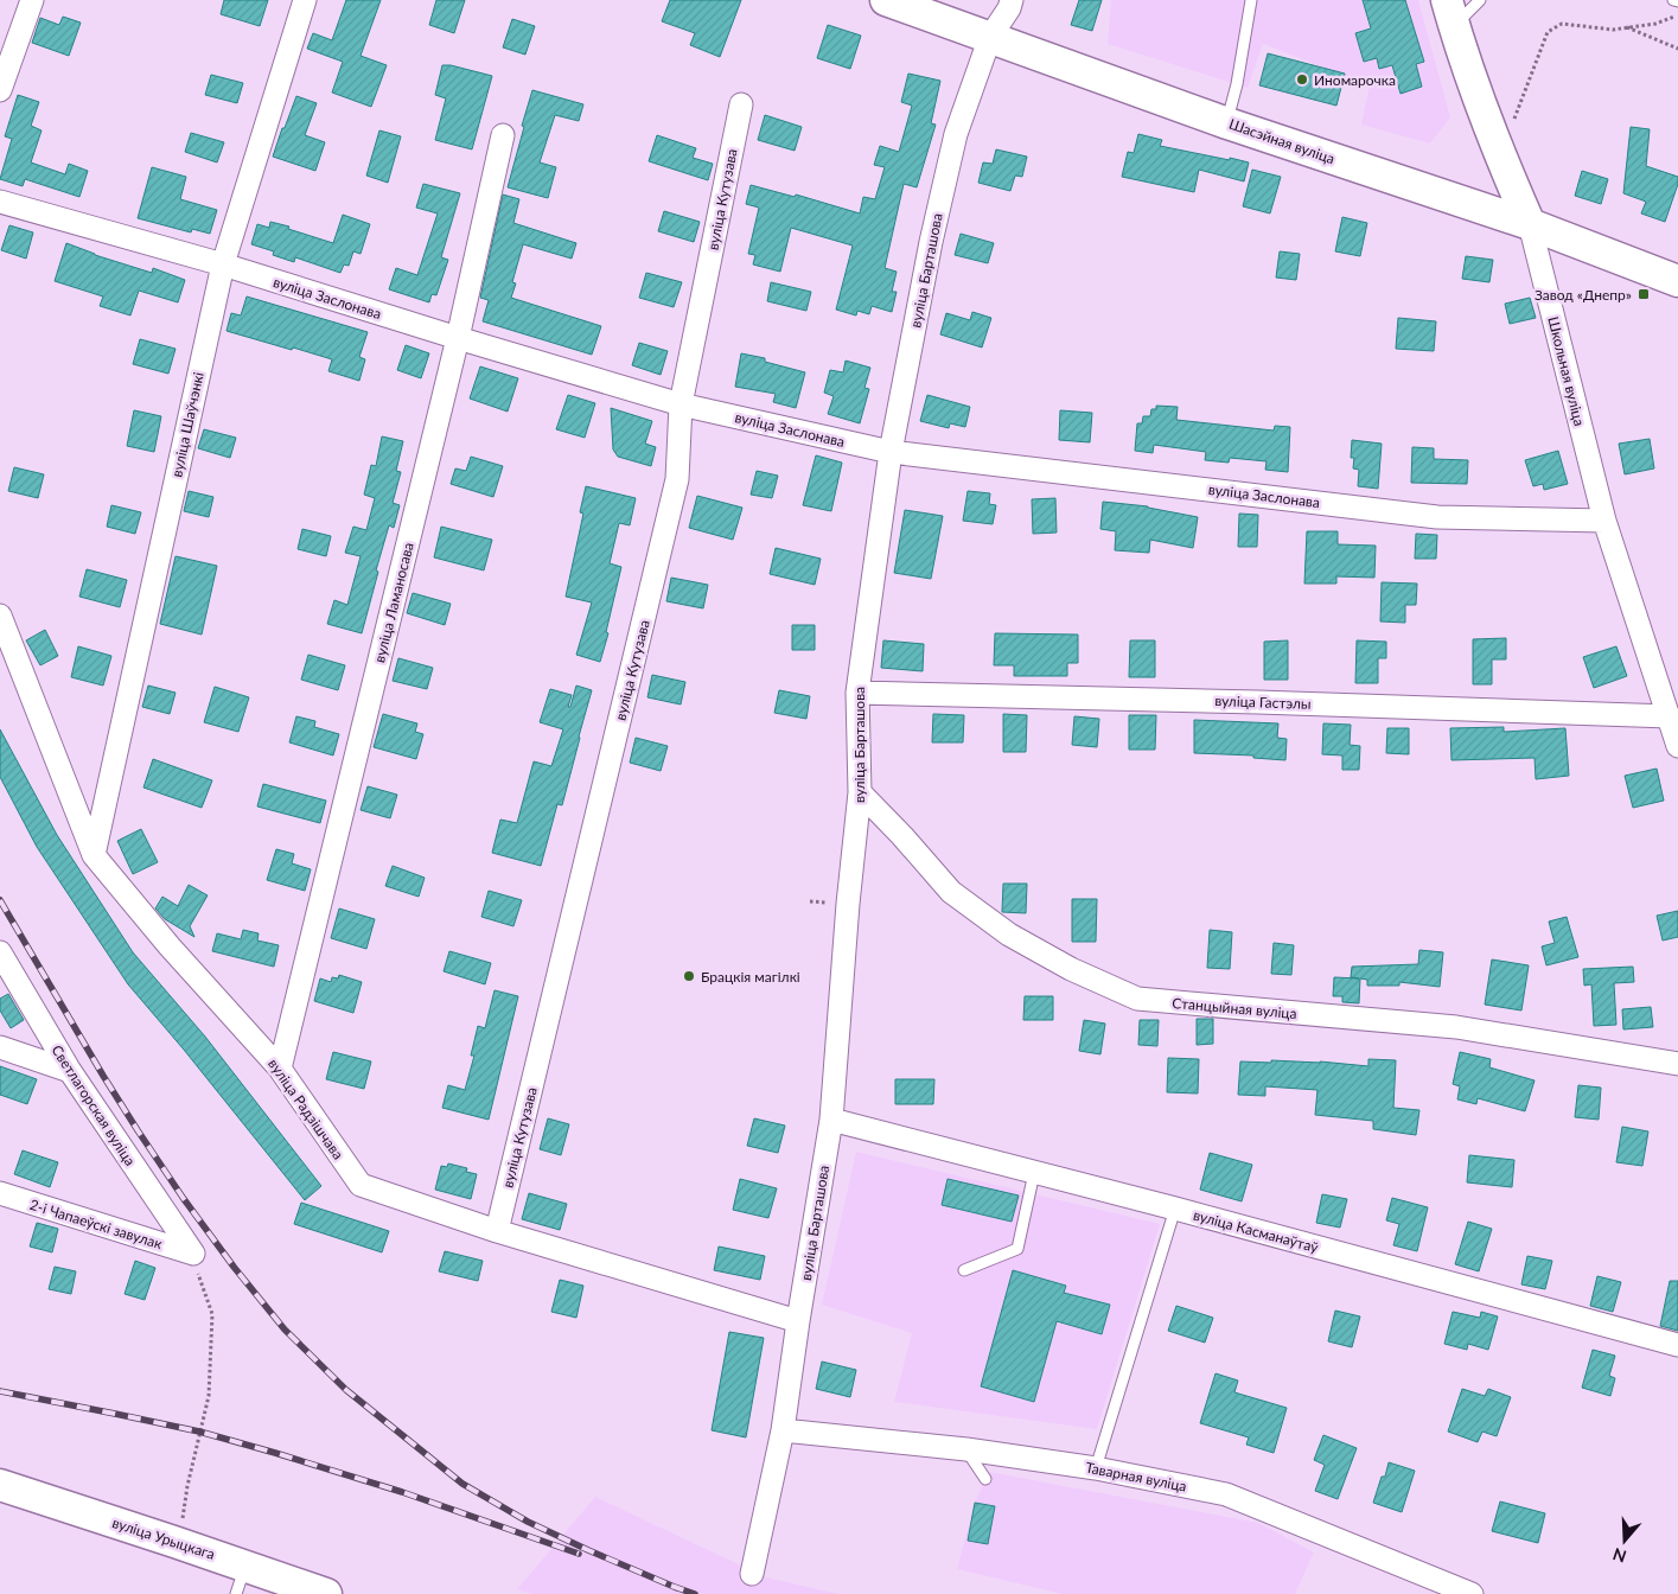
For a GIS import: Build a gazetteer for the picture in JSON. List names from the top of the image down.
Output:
{
  "streets": {
    "main road": ["Шасэйная вуліца", "Школьная вуліца", "вуліца Урыцкага"],
    "street": [
      "вуліца Кутузава",
      "вуліца Барташова",
      "вуліца Заслонава",
      "вуліца Шаўчэнкі",
      "вуліца Ламаносава",
      "вуліца Гастэлы",
      "Станцыйная вуліца",
      "Светлагорская вуліца",
      "вуліца Радзішчава",
      "2-і Чапаеўскі завулак",
      "вуліца Касманаўтаў",
      "Таварная вуліца"
    ]
  },
  "crossings": [
    ["Шасэйная вуліца", "вуліца Барташова"],
    ["Шасэйная вуліца", "Школьная вуліца"],
    ["вуліца Кутузава", "вуліца Заслонава"],
    ["вуліца Кутузава", "вуліца Радзішчава"],
    ["вуліца Барташова", "вуліца Заслонава"],
    ["вуліца Барташова", "вуліца Гастэлы"],
    ["вуліца Барташова", "Станцыйная вуліца"],
    ["вуліца Барташова", "вуліца Радзішчава"],
    ["вуліца Барташова", "вуліца Касманаўтаў"],
    ["вуліца Барташова", "Таварная вуліца"],
    ["вуліца Заслонава", "Школьная вуліца"],
    ["вуліца Заслонава", "вуліца Шаўчэнкі"],
    ["вуліца Заслонава", "вуліца Ламаносава"],
    ["Школьная вуліца", "вуліца Гастэлы"],
    ["вуліца Шаўчэнкі", "вуліца Радзішчава"],
    ["вуліца Ламаносава", "вуліца Радзішчава"],
    ["Светлагорская вуліца", "2-і Чапаеўскі завулак"]
  ],
  "places": {
    "other": ["Иномарочка", "Брацкія магілкі"],
    "transit": ["Завод «Днепр»"]
  },
  "north": "bottom"
}
